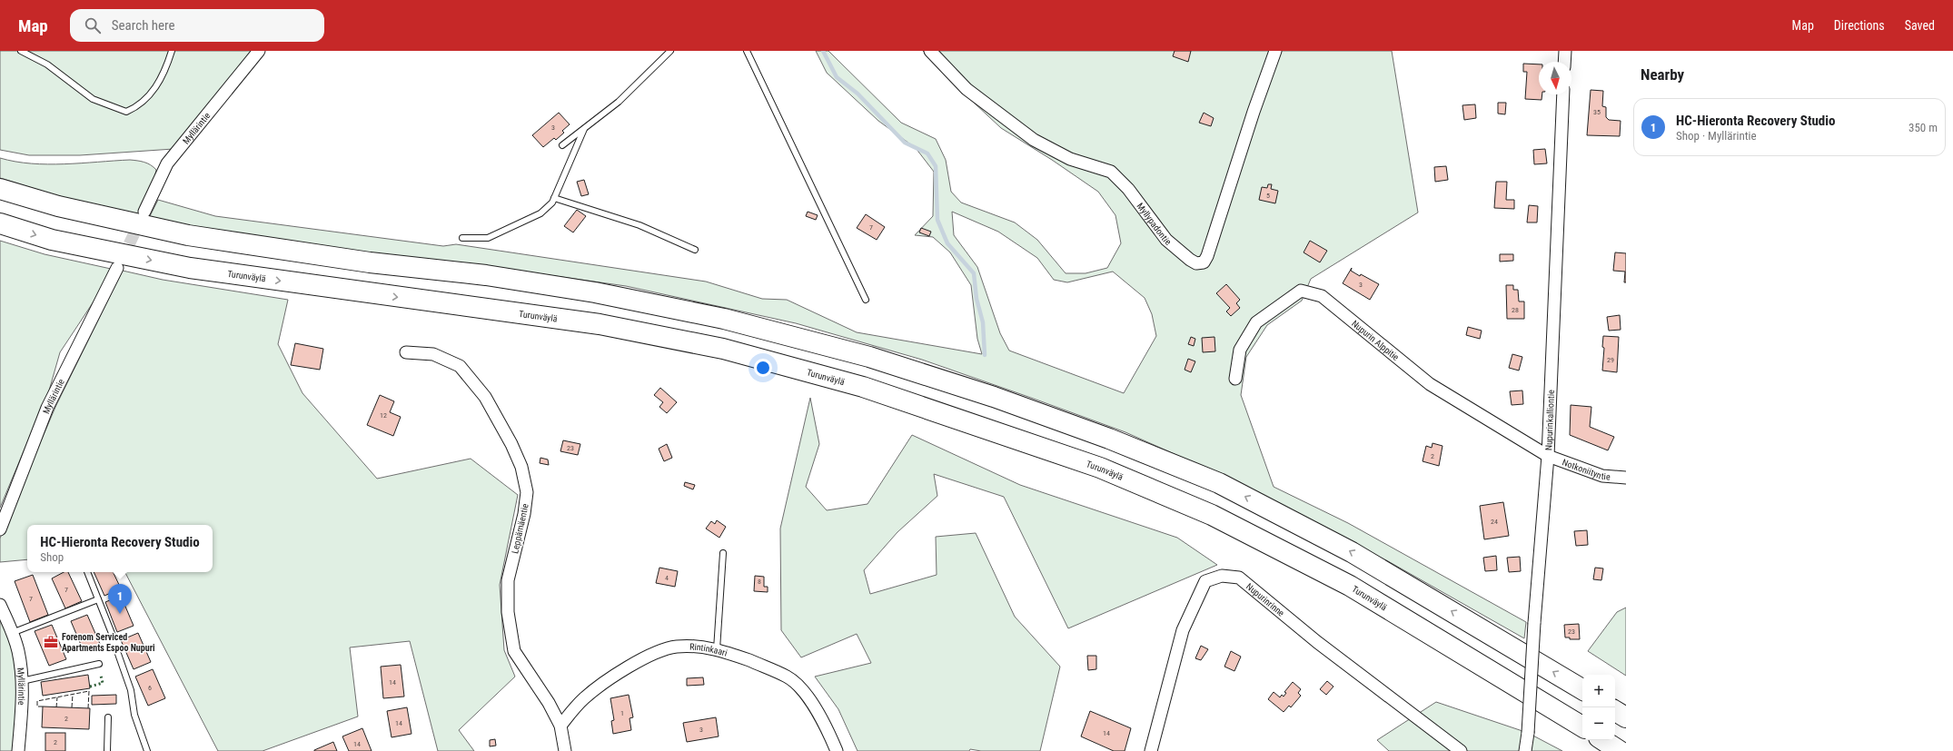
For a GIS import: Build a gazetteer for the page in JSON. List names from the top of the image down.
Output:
{
  "streets": {
    "highway": ["Turunväylä"],
    "street": [
      "Myllärintie",
      "Myllypadontie",
      "Nupurin Alppitie",
      "Nupurinkalliontie",
      "Notkoniityntie",
      "Leppämäentie",
      "Nupurinrinne",
      "Rintinkaari"
    ]
  },
  "crossings": [
    ["Nupurin Alppitie", "Nupurinkalliontie"],
    ["Nupurin Alppitie", "Notkoniityntie"],
    ["Nupurinkalliontie", "Notkoniityntie"],
    ["Leppämäentie", "Rintinkaari"]
  ],
  "places": {
    "office": ["Forenom Serviced Apartments Espoo Nupuri"]
  },
  "house_numbers": [
    "35",
    "3",
    "5",
    "7",
    "3",
    "28",
    "29",
    "12",
    "23",
    "2",
    "24",
    "4",
    "8",
    "7",
    "7",
    "23",
    "14",
    "6",
    "1",
    "2",
    "14",
    "3",
    "14",
    "2",
    "14"
  ],
  "north": "bottom",
  "page": {
    "header": "Map",
    "search": "Search here",
    "nav": ["Map", "Directions", "Saved"],
    "heading": "Nearby",
    "list": [
      {
        "mark": "1",
        "name": "HC-Hieronta Recovery Studio",
        "note": "Shop · Myllärintie",
        "value": "350 m"
      }
    ],
    "popup": ["HC-Hieronta Recovery Studio", "Shop"],
    "pins": "1",
    "map_buttons": ["+", "−"]
  }
}
